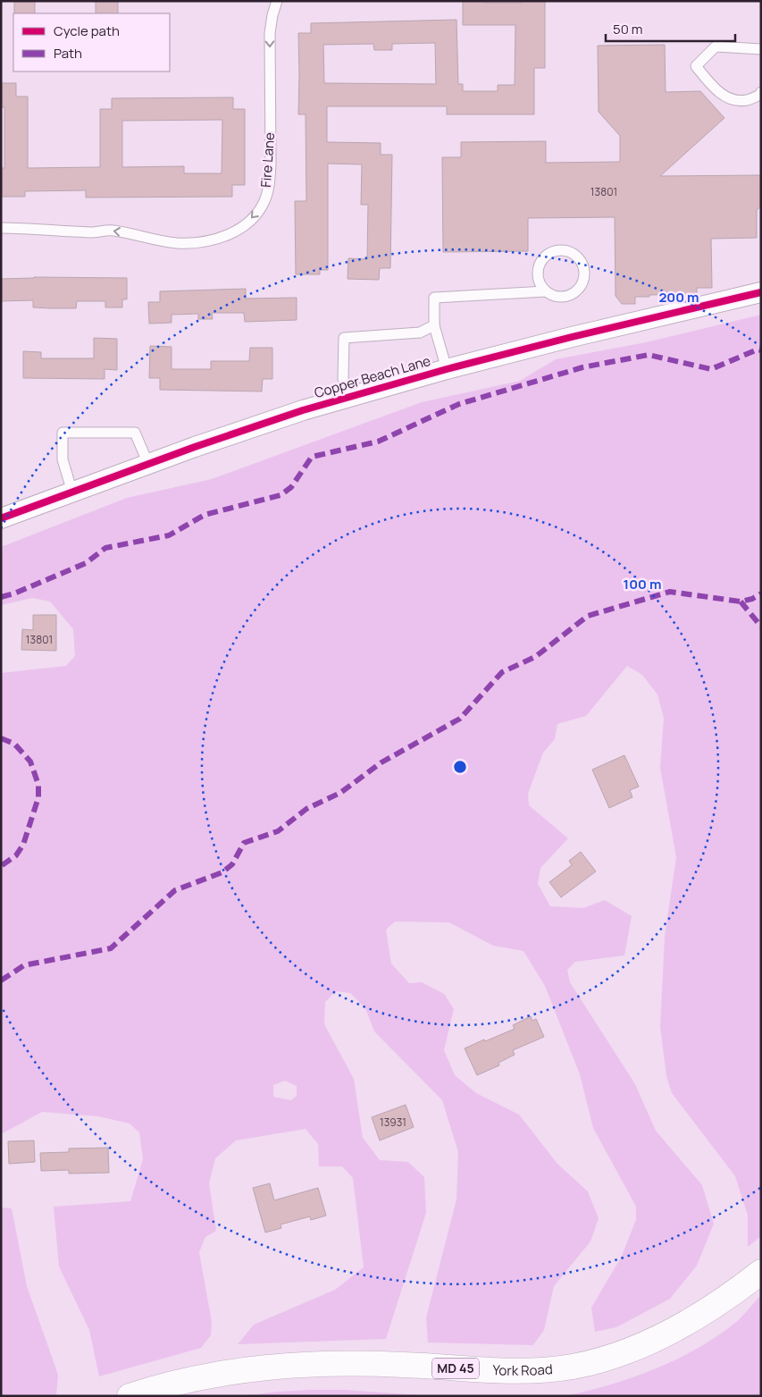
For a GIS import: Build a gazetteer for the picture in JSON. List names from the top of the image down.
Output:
{
  "streets": {
    "main road": ["MD 45", "York Road"],
    "street": ["Copper Beach Lane"],
    "lane": ["Fire Lane"]
  },
  "house_numbers": ["13801", "13801", "13931"],
  "legend": ["Cycle path", "Path"],
  "scale_bar": "50 m",
  "rings": ["200 m", "100 m"]
}
